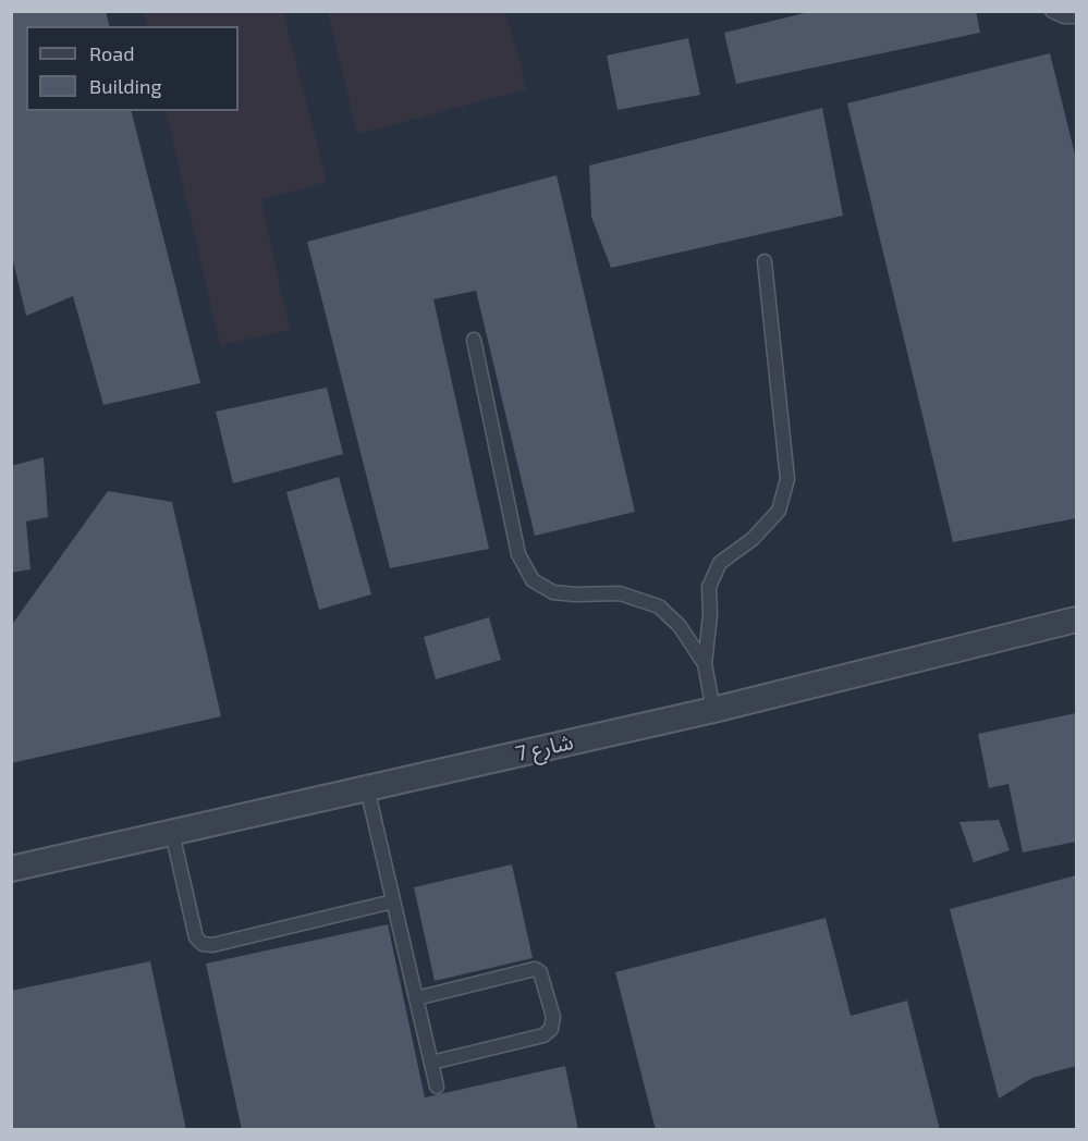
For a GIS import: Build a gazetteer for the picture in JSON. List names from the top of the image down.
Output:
{
  "streets": {
    "street": ["شارع 7"]
  },
  "legend": ["Road", "Building"]
}
